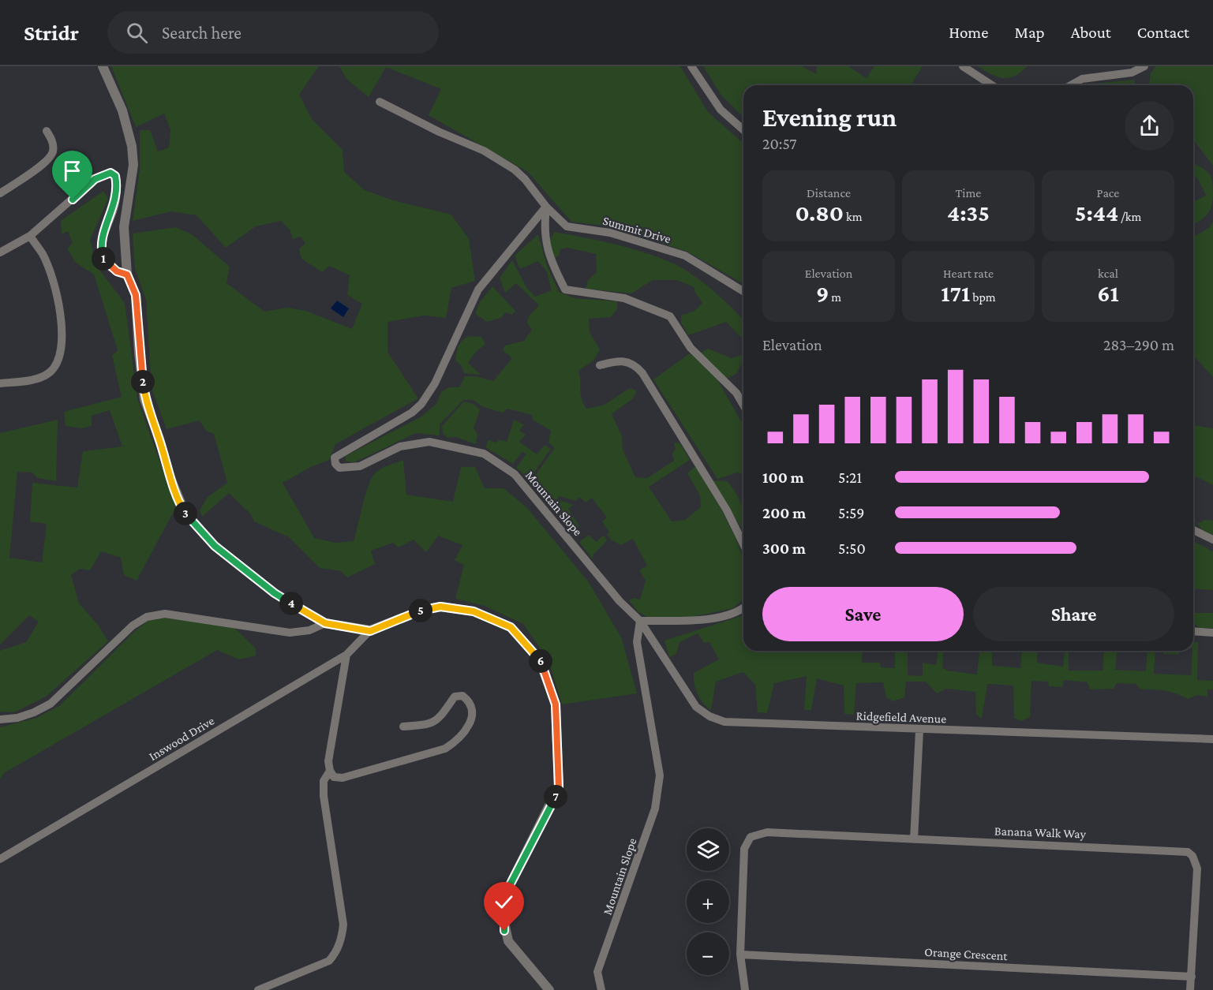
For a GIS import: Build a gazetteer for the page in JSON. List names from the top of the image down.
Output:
{
  "streets": {
    "street": [
      "Summit Drive",
      "Mountain Slope",
      "Ridgefield Avenue",
      "Inswood Drive",
      "Banana Walk Way",
      "Orange Crescent"
    ]
  },
  "crossings": [
    ["Summit Drive", "Mountain Slope"],
    ["Mountain Slope", "Ridgefield Avenue"],
    ["Banana Walk Way", "Orange Crescent"]
  ],
  "page": {
    "header": "Stridr",
    "search": "Search here",
    "nav": [
      "Home",
      "Map",
      "About",
      "Contact"
    ],
    "heading": ["Evening run", "20:57"],
    "stats": [
      ["Distance", "0.80 km"],
      ["Time", "4:35"],
      ["Pace", "5:44 /km"],
      ["Elevation", "9 m"],
      ["Heart rate", "171 bpm"],
      ["kcal", "61"]
    ],
    "pins": [
      "1",
      "2",
      "3",
      "4",
      "5",
      "6",
      "7"
    ],
    "chart": ["Elevation", "283–290 m"],
    "list": [
      {
        "name": "100 m",
        "note": "5:21"
      },
      {
        "name": "200 m",
        "note": "5:59"
      },
      {
        "name": "300 m",
        "note": "5:50"
      }
    ],
    "buttons": ["Save", "Share"],
    "map_buttons": ["+", "−"]
  }
}
